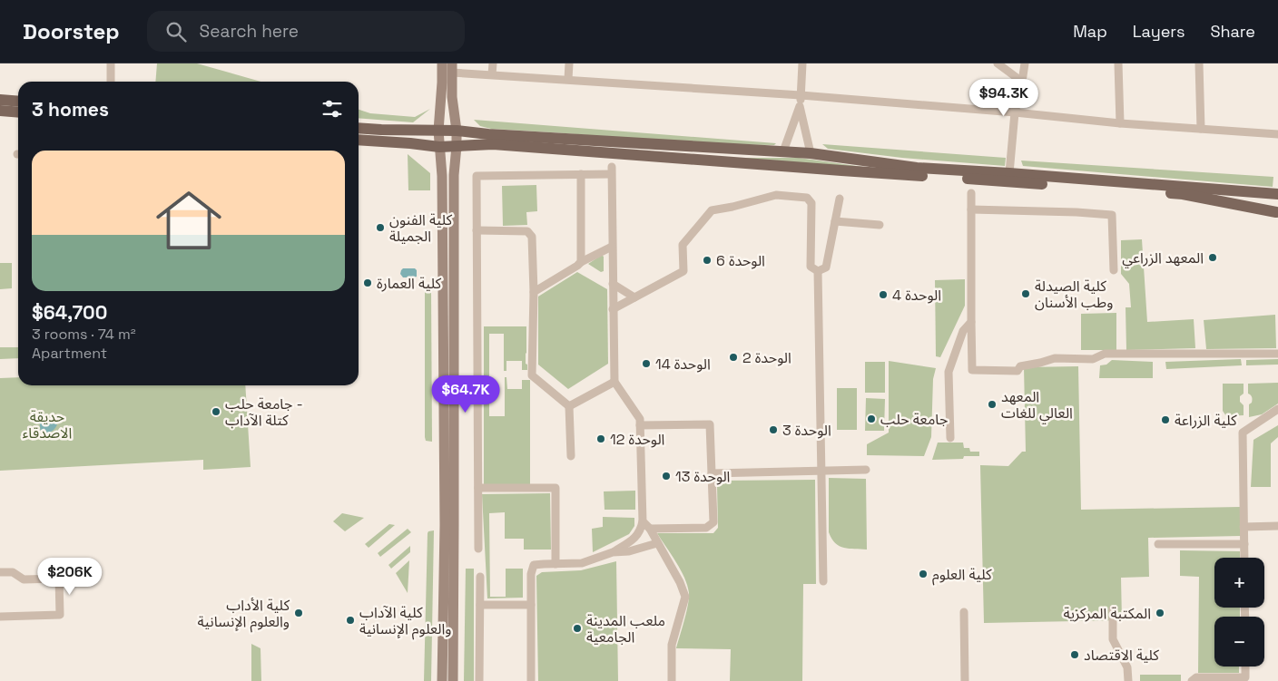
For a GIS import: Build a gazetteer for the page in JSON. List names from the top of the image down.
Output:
{
  "parks": ["حديقة الاصدقاء"],
  "places": [
    "كلية الفنون الجميلة",
    "المعهد الزراعي",
    "الوحدة 6",
    "كلية العمارة",
    "كلية الصيدلة وطب الأسنان",
    "الوحدة 4",
    "الوحدة 2",
    "الوحدة 14",
    "المعهد العالي للغات",
    "جامعة حلب - كتلة الآداب",
    "جامعة حلب",
    "كلية الزراعة",
    "الوحدة 3",
    "الوحدة 12",
    "الوحدة 13",
    "كلية العلوم",
    "كلية الأداب والعلوم الإنسانية",
    "المكتبة المركزية",
    "كلية الآداب والعلوم الإنسانية",
    "ملعب المدينة الجامعية",
    "كلية الاقتصاد"
  ],
  "page": {
    "header": "Doorstep",
    "search": "Search here",
    "nav": ["Map", "Layers", "Share"],
    "price": ["$94.3K", "$64.7K", "$206K"],
    "heading": "3 homes",
    "list": [
      {
        "name": "$64,700",
        "note": "3 rooms · 74 m² · Apartment"
      }
    ],
    "map_buttons": ["+", "−"]
  }
}
